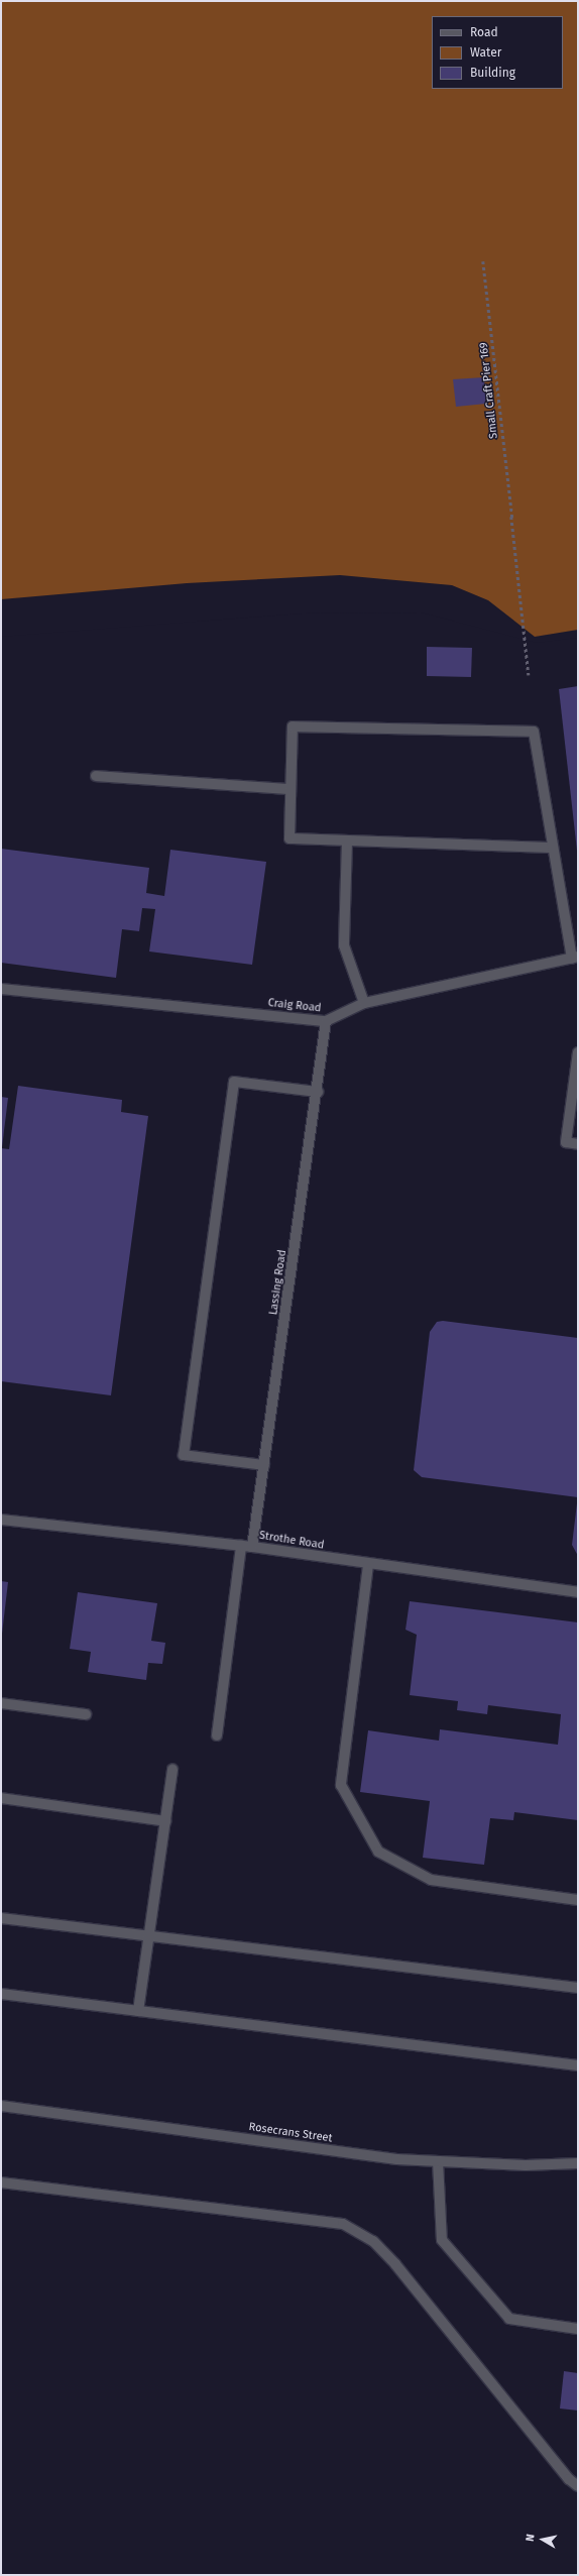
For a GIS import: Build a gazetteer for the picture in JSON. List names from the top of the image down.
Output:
{
  "streets": {
    "street": [
      "Craig Road",
      "Lassing Road",
      "Strothe Road",
      "Rosecrans Street"
    ],
    "path": ["Small Craft Pier 169"]
  },
  "crossings": [
    ["Craig Road", "Lassing Road"],
    ["Lassing Road", "Strothe Road"]
  ],
  "legend": ["Road", "Water", "Building"],
  "north": "left"
}
